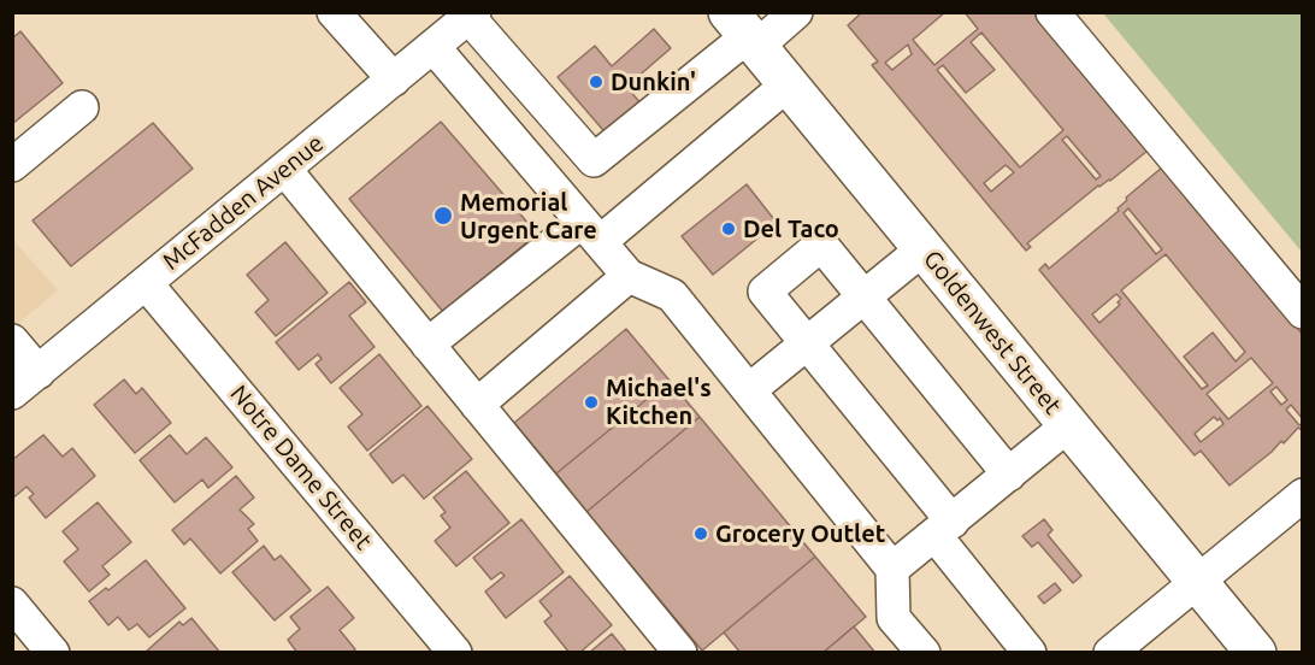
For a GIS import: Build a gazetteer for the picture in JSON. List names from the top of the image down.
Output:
{
  "streets": {
    "main road": ["Goldenwest Street"],
    "street": ["McFadden Avenue", "Notre Dame Street"]
  },
  "crossings": [
    ["McFadden Avenue", "Notre Dame Street"]
  ],
  "places": [
    "Dunkin'",
    "Memorial Urgent Care",
    "Del Taco",
    "Michael's Kitchen",
    "Grocery Outlet"
  ]
}
